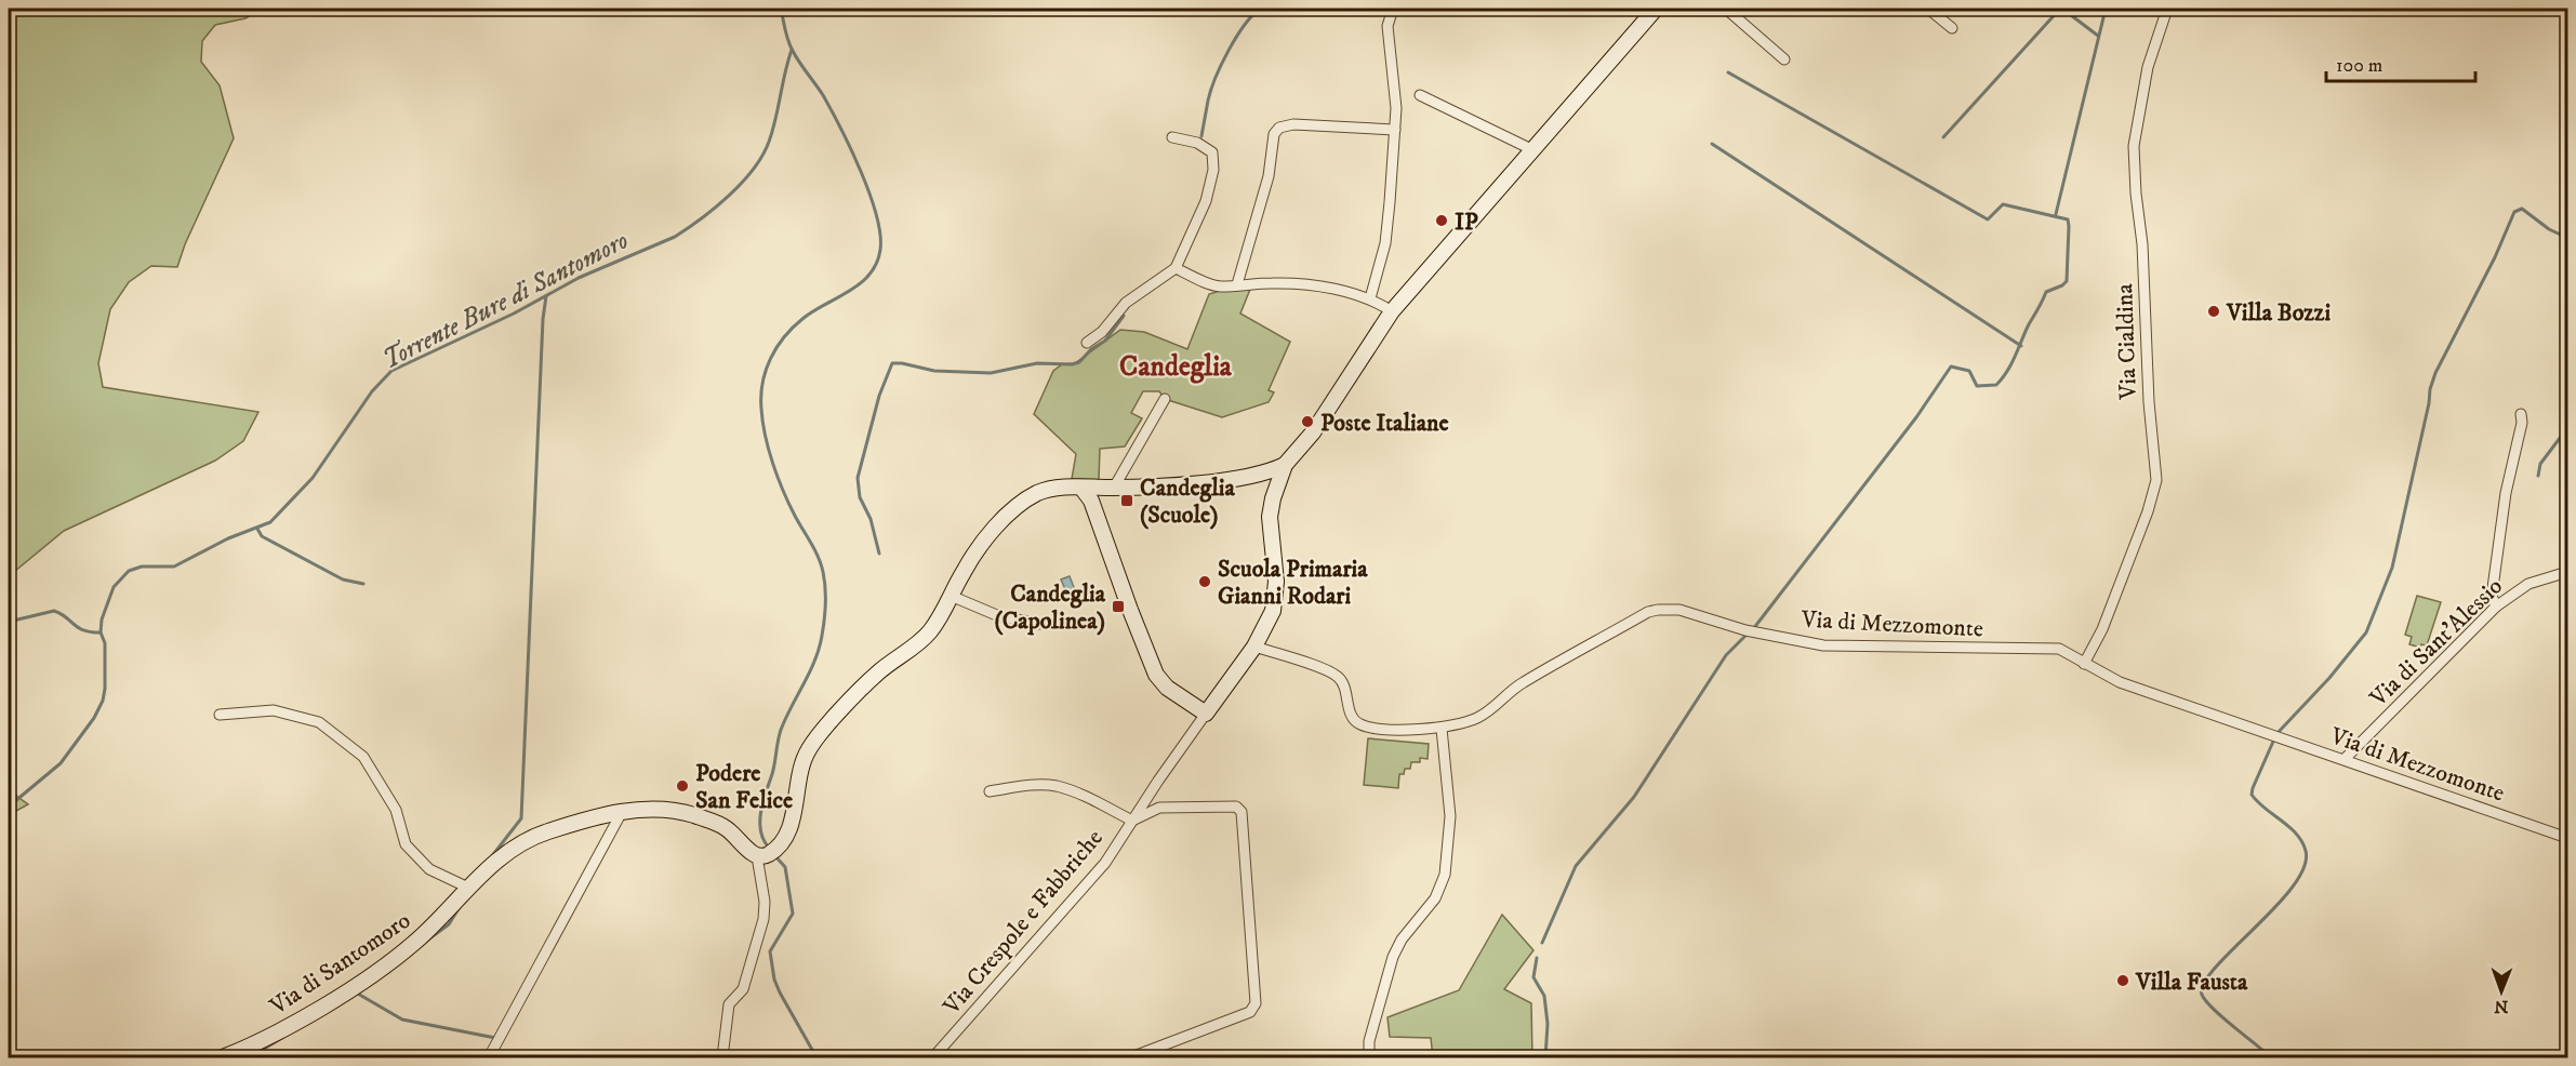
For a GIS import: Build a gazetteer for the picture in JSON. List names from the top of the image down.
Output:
{
  "streets": {
    "main road": ["Via di Santomoro"],
    "street": [
      "Via Cialdina",
      "Via di Mezzomonte",
      "Via di Sant'Alessio",
      "Via Crespole e Fabbriche"
    ]
  },
  "crossings": [
    ["Via Cialdina", "Via di Mezzomonte"],
    ["Via di Mezzomonte", "Via di Sant'Alessio"]
  ],
  "districts": ["Candeglia"],
  "water": ["Torrente Bure di Santomoro"],
  "places": {
    "other": [
      "IP",
      "Villa Bozzi",
      "Poste Italiane",
      "Scuola Primaria Gianni Rodari",
      "Podere San Felice",
      "Villa Fausta"
    ],
    "transit": ["Candeglia (Scuole)", "Candeglia (Capolinea)"]
  },
  "scale_bar": "100 m",
  "north": "bottom"
}
